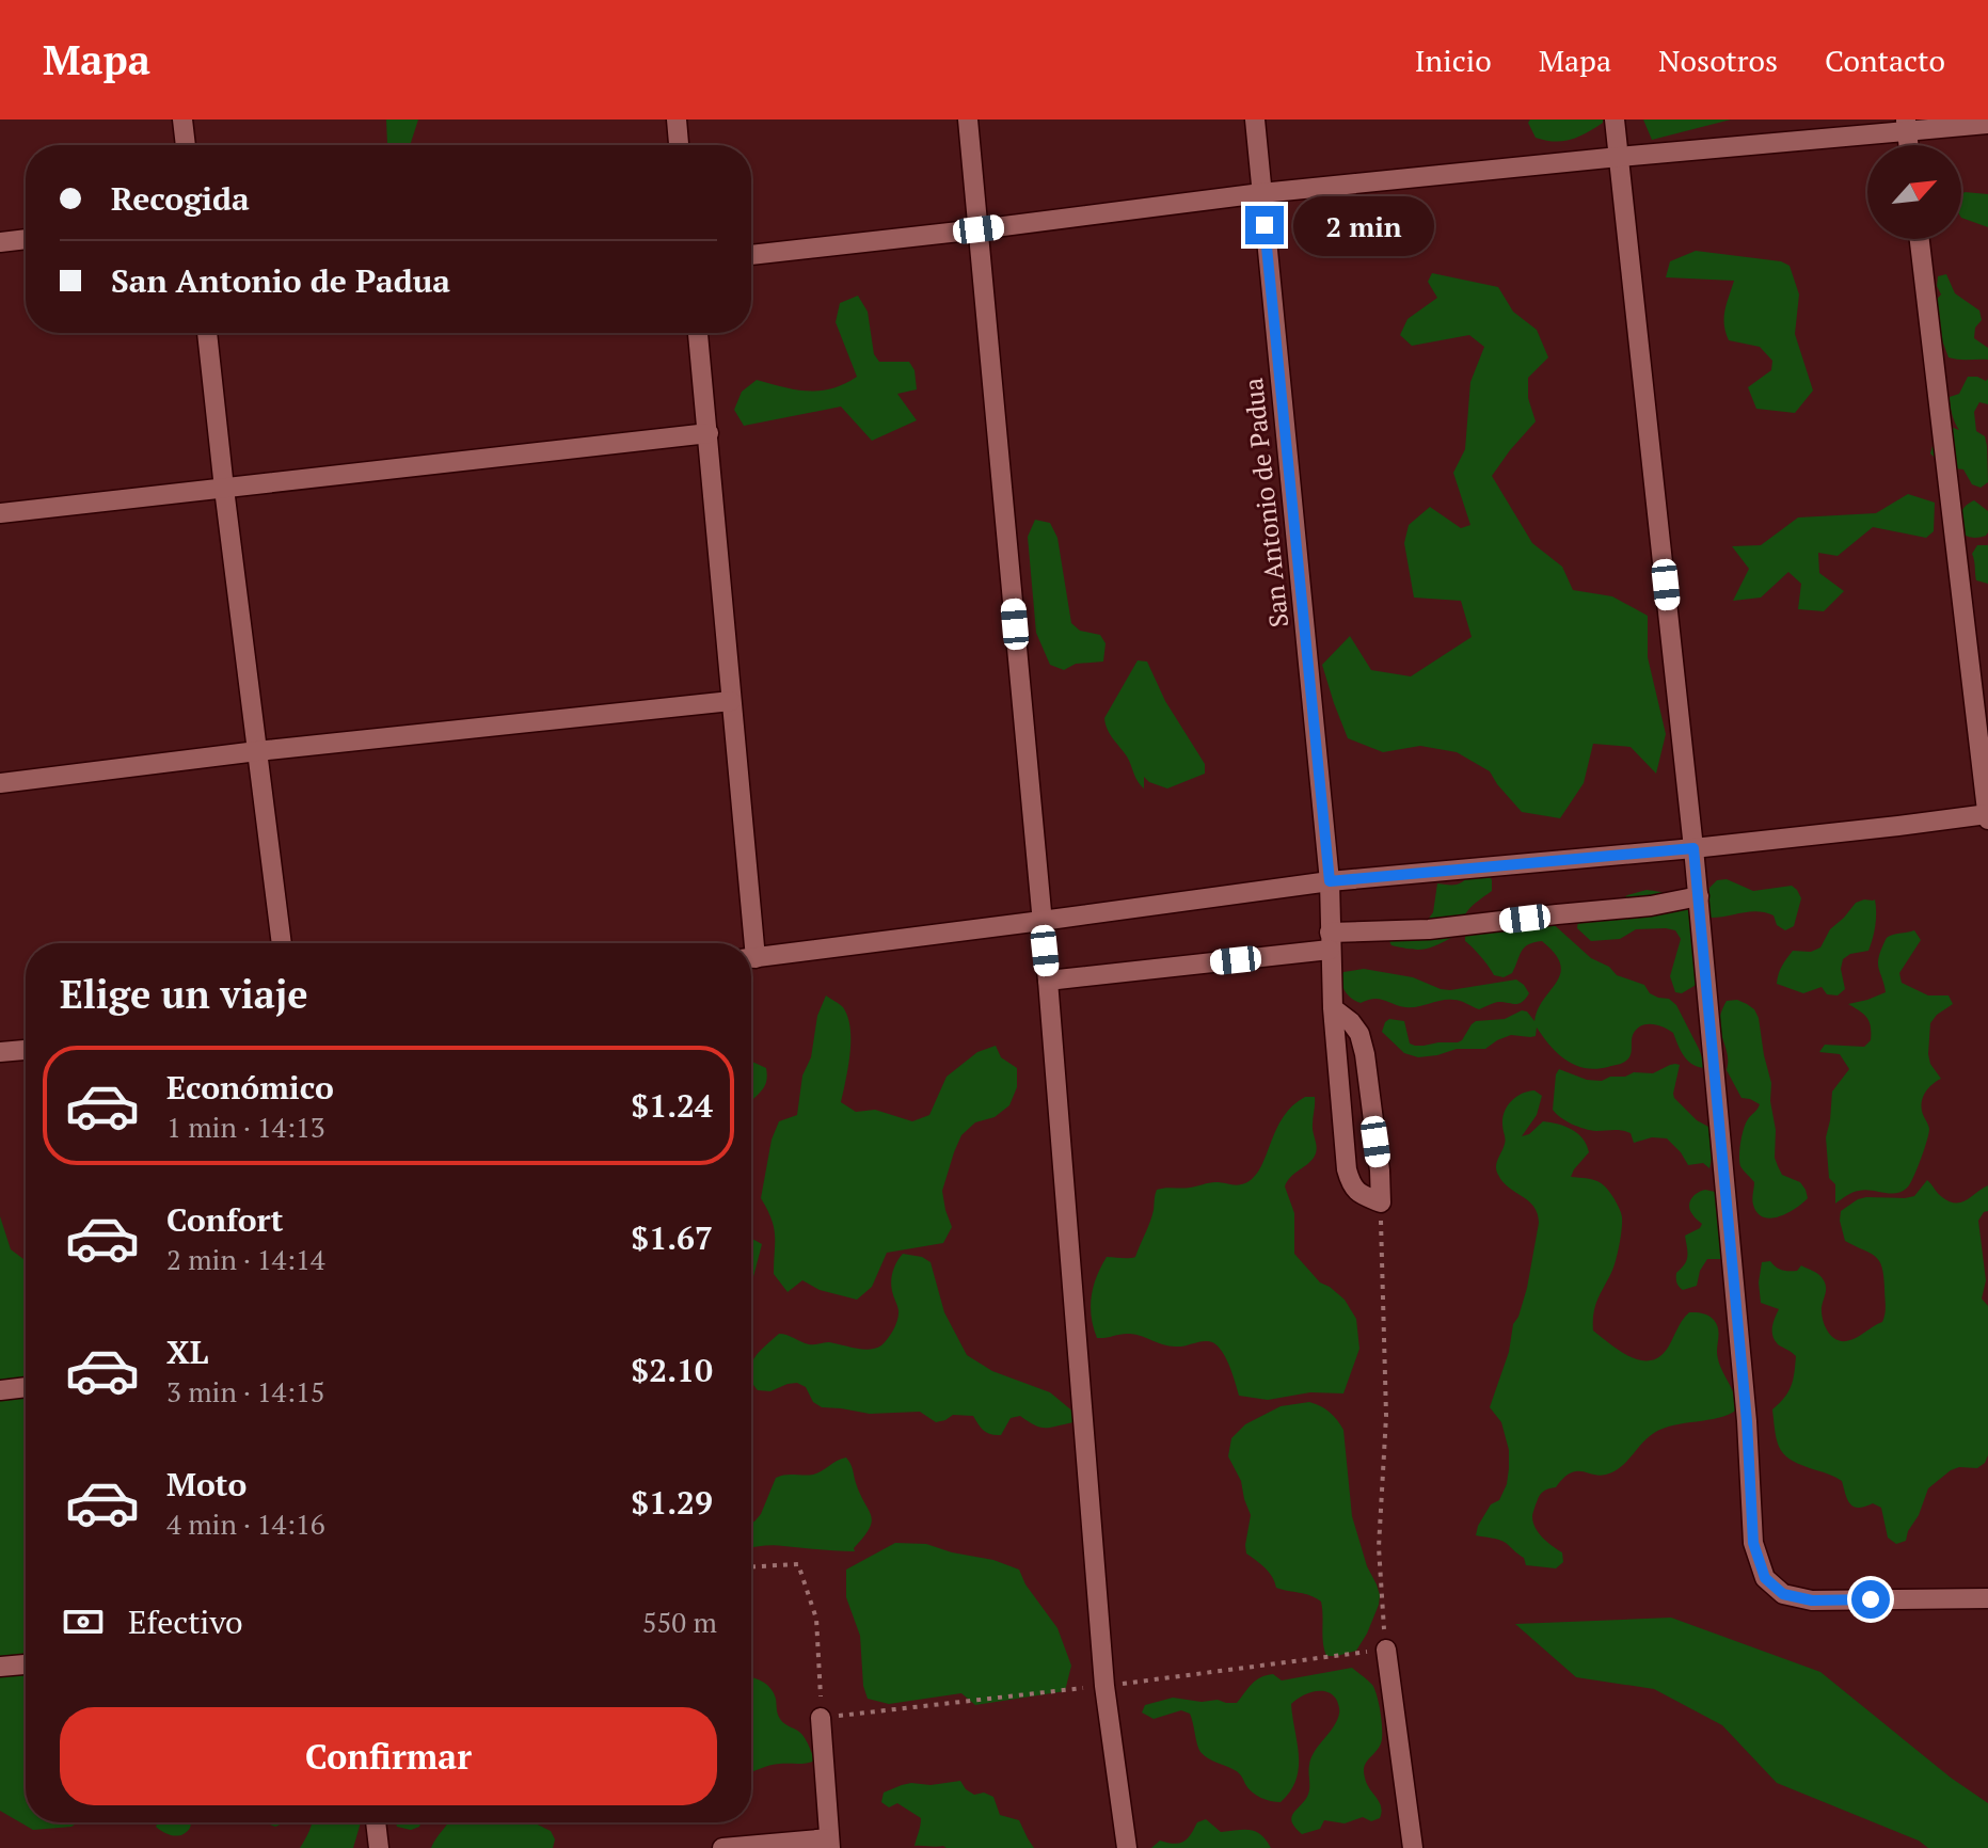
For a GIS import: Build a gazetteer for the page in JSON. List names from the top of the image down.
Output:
{
  "streets": {
    "street": ["San Antonio de Padua"]
  },
  "north": "top right",
  "page": {
    "header": "Mapa",
    "nav": [
      "Inicio",
      "Mapa",
      "Nosotros",
      "Contacto"
    ],
    "banner": ["Recogida", "San Antonio de Padua"],
    "bubble": "2 min",
    "heading": "Elige un viaje",
    "list": [
      {
        "name": "Económico",
        "note": "1 min · 14:13",
        "value": "$1.24"
      },
      {
        "name": "Confort",
        "note": "2 min · 14:14",
        "value": "$1.67"
      },
      {
        "name": "XL",
        "note": "3 min · 14:15",
        "value": "$2.10"
      },
      {
        "name": "Moto",
        "note": "4 min · 14:16",
        "value": "$1.29"
      }
    ],
    "pay": ["Efectivo", "550 m"],
    "buttons": "Confirmar"
  }
}
